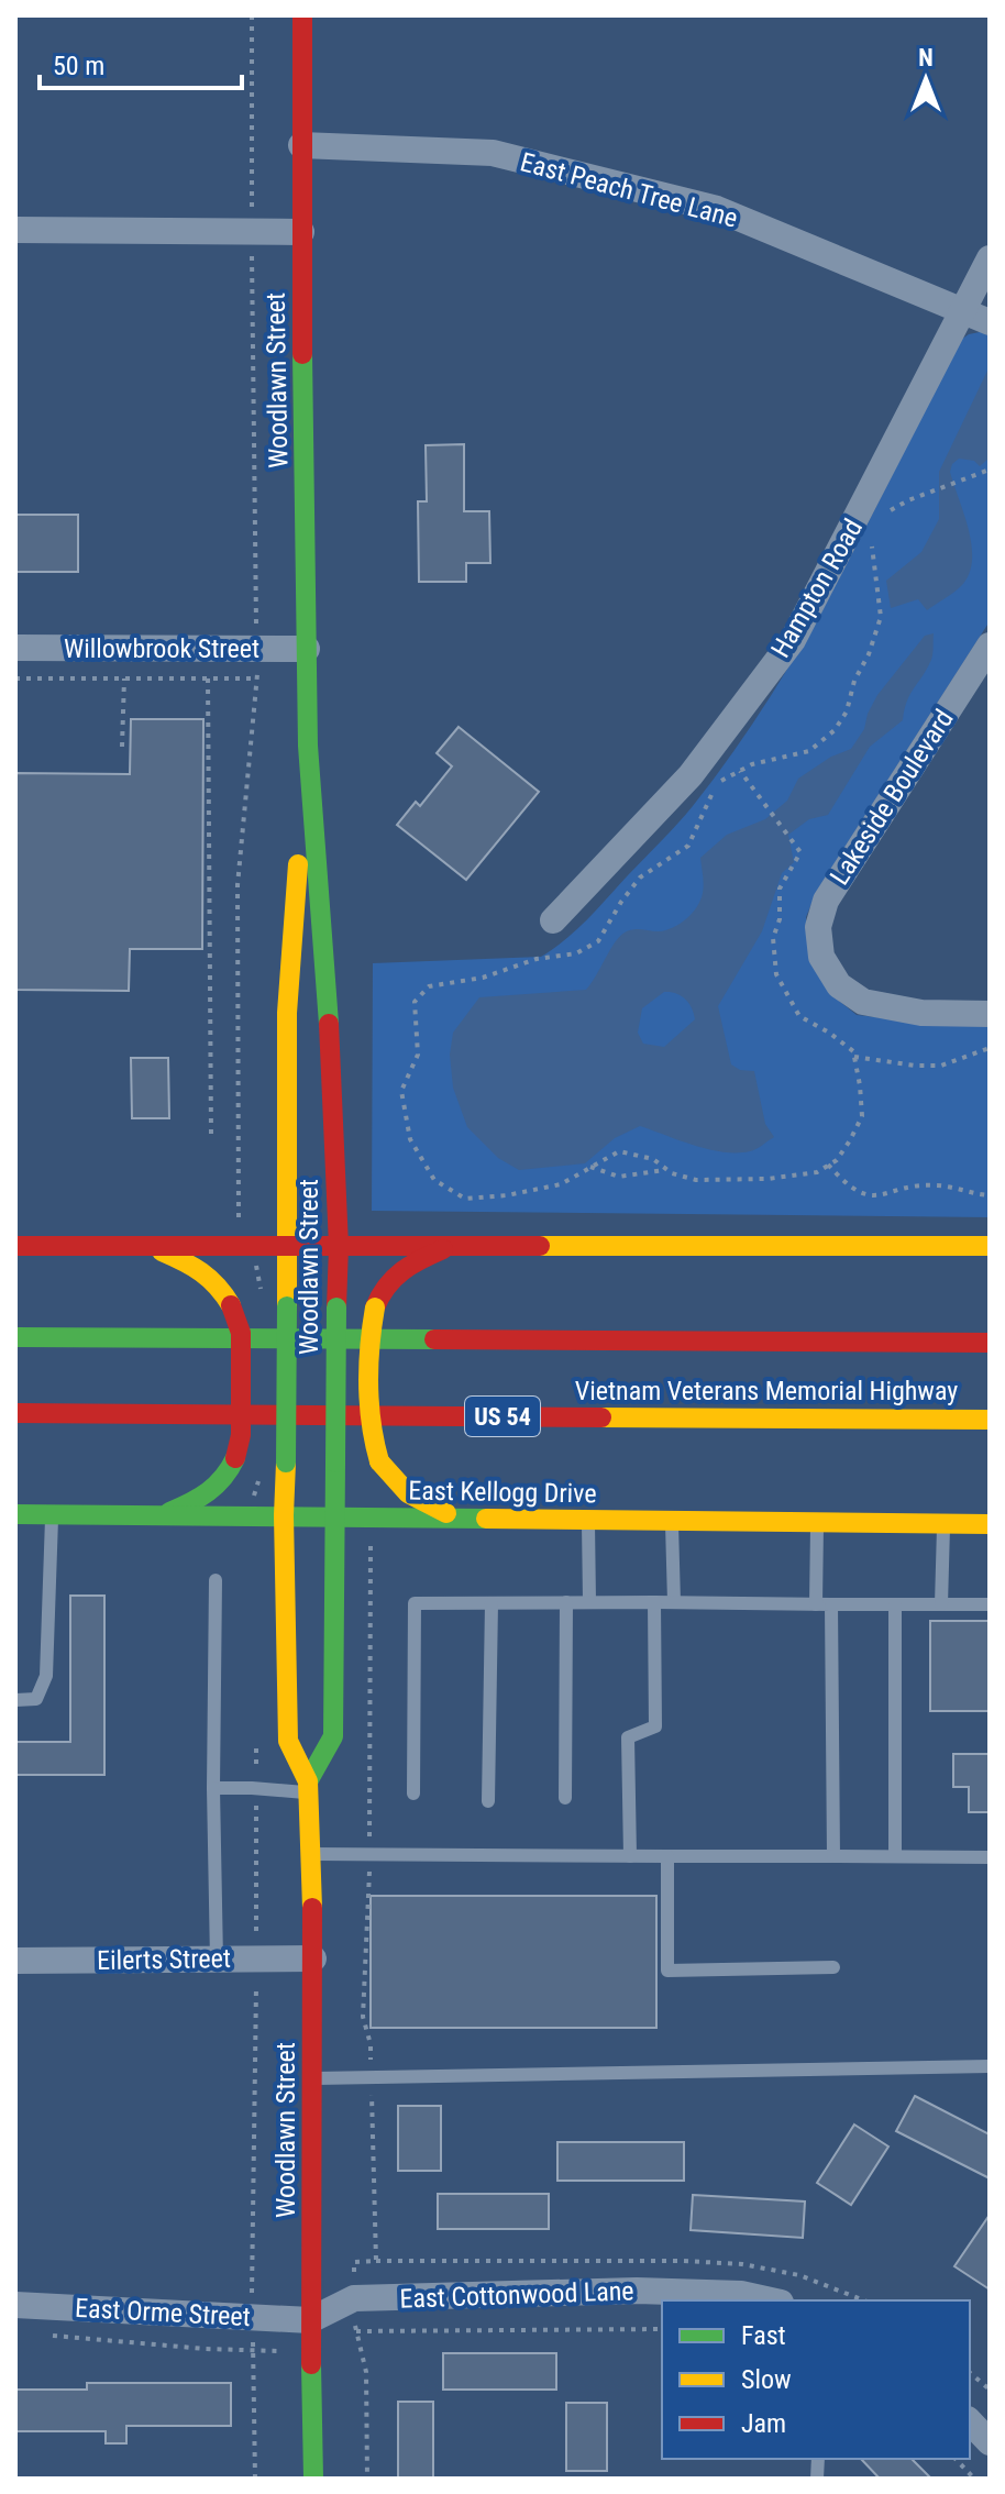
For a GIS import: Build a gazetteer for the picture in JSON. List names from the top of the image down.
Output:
{
  "streets": {
    "main road": [
      "Woodlawn Street",
      "Vietnam Veterans Memorial Highway",
      "US 54",
      "East Kellogg Drive"
    ],
    "street": [
      "East Peach Tree Lane",
      "Hampton Road",
      "Willowbrook Street",
      "Lakeside Boulevard",
      "Eilerts Street",
      "East Cottonwood Lane",
      "East Orme Street"
    ]
  },
  "crossings": [
    ["East Peach Tree Lane", "Woodlawn Street"],
    ["East Peach Tree Lane", "Hampton Road"],
    ["Woodlawn Street", "Willowbrook Street"],
    ["Woodlawn Street", "East Kellogg Drive"],
    ["Woodlawn Street", "Eilerts Street"],
    ["Woodlawn Street", "East Cottonwood Lane"],
    ["Woodlawn Street", "East Orme Street"],
    ["East Cottonwood Lane", "East Orme Street"]
  ],
  "legend": ["Fast", "Slow", "Jam"],
  "scale_bar": "50 m",
  "north": "top"
}
